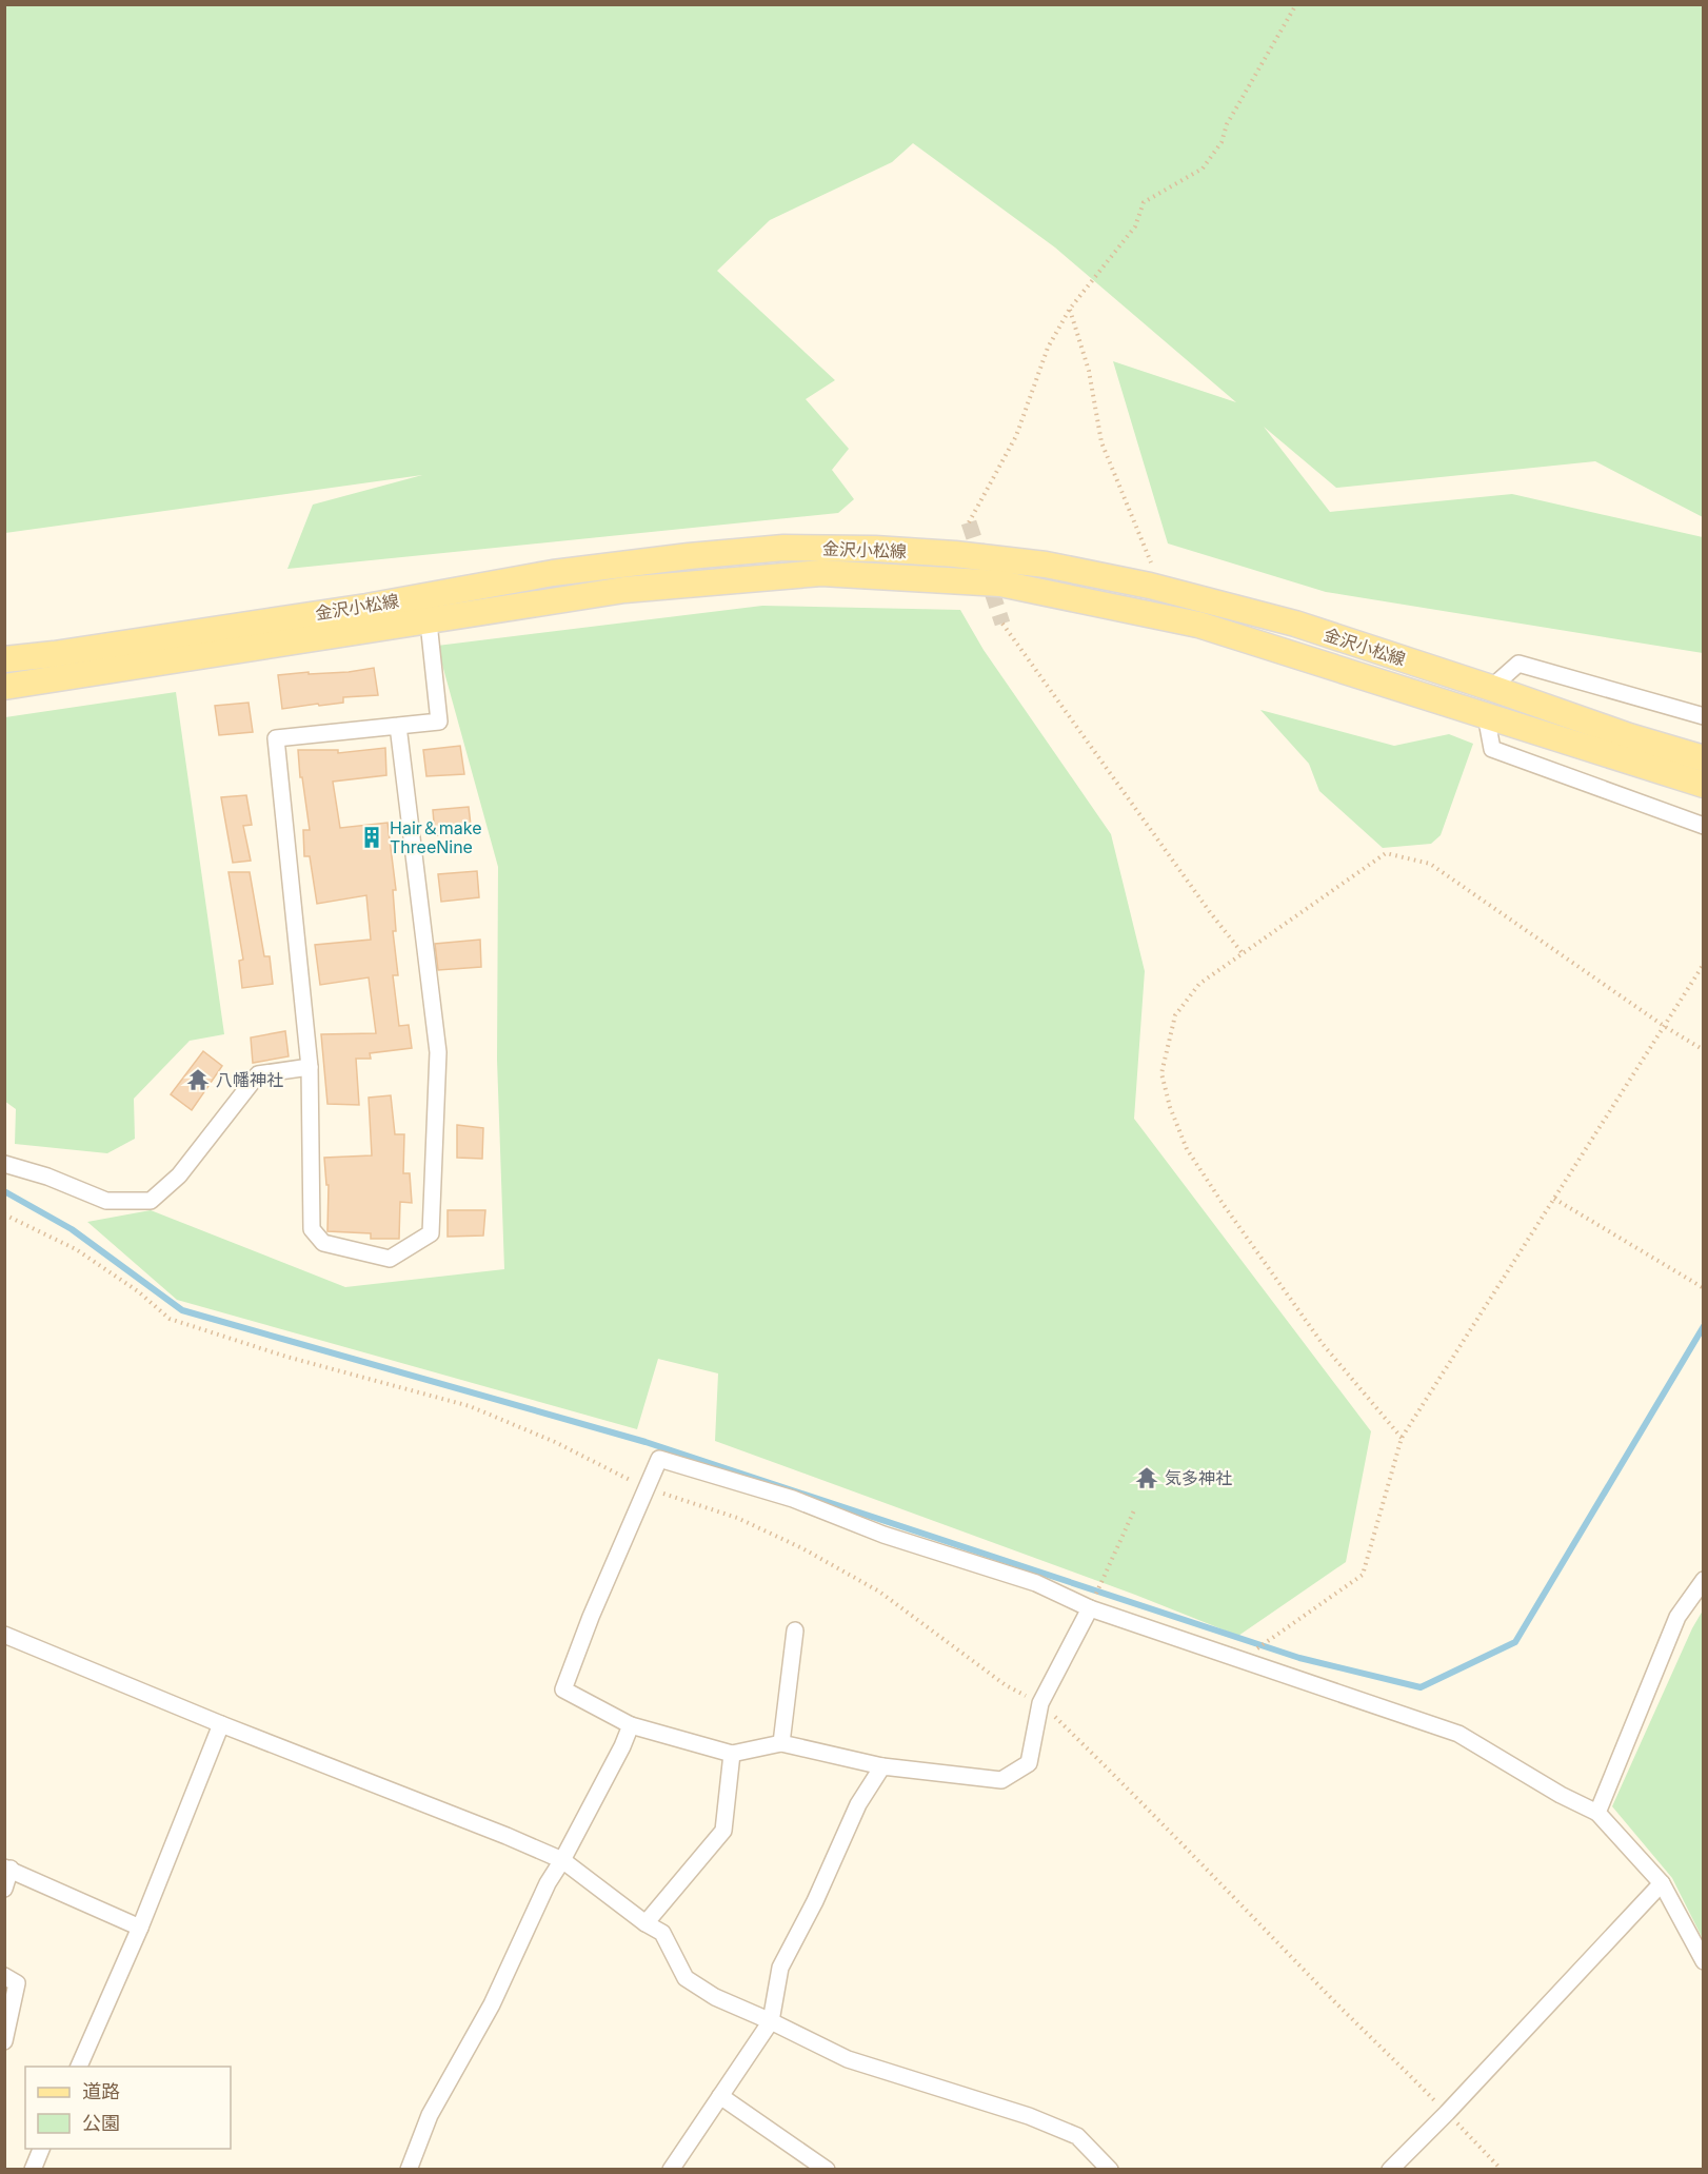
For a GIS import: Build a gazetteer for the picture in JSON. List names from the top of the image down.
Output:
{
  "streets": {
    "main road": ["金沢小松線"]
  },
  "places": {
    "building": ["Hair＆make ThreeNine"],
    "temple": ["八幡神社", "気多神社"]
  },
  "legend": ["道路", "公園"]
}
